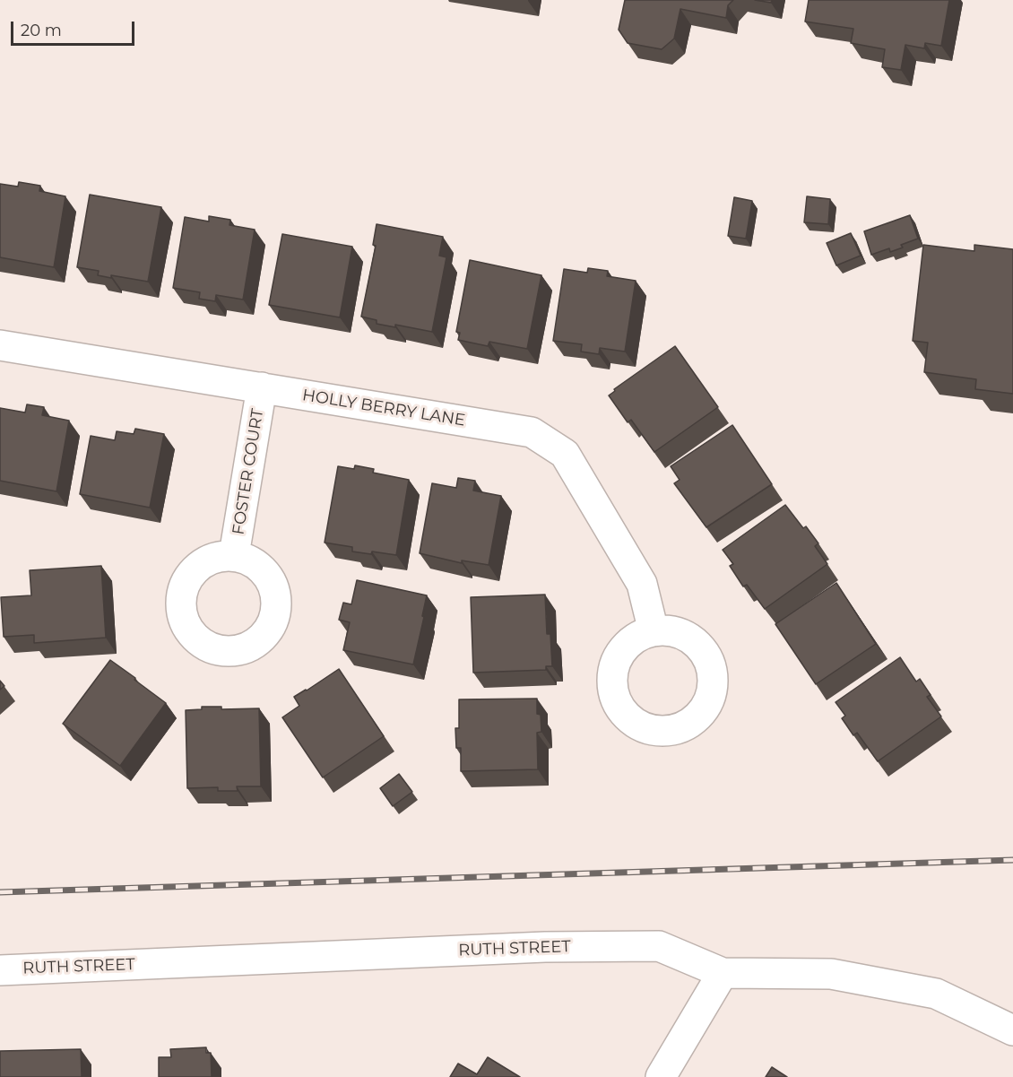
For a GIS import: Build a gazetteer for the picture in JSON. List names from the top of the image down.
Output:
{
  "streets": {
    "street": ["HOLLY BERRY LANE", "FOSTER COURT", "RUTH STREET"]
  },
  "crossings": [
    ["HOLLY BERRY LANE", "FOSTER COURT"]
  ],
  "scale_bar": "20 m"
}
